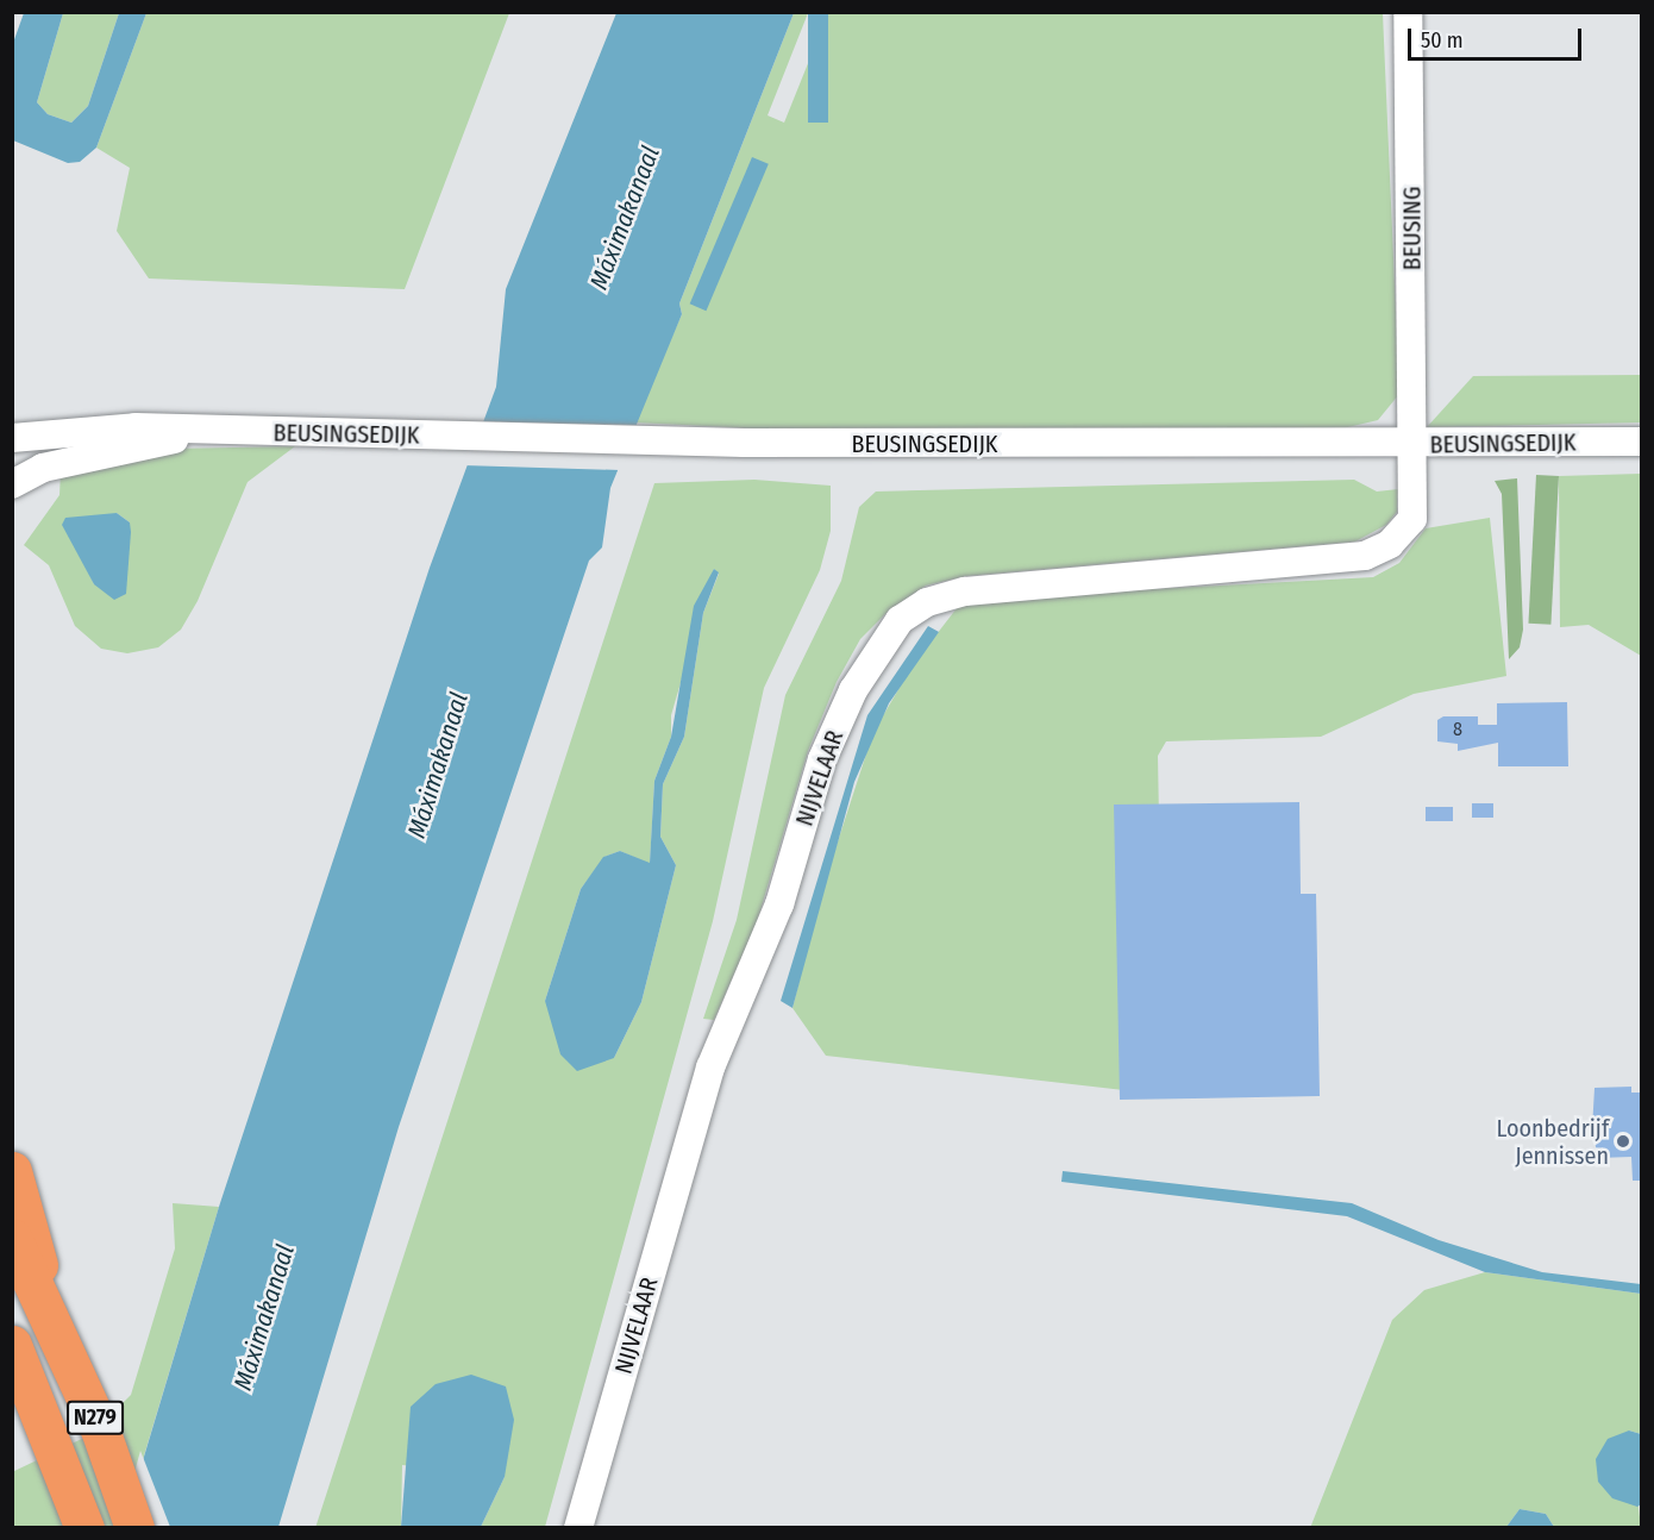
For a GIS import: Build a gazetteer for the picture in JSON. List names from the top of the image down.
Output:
{
  "streets": {
    "highway": ["N279"],
    "street": ["BEUSING", "BEUSINGSEDIJK", "NIJVELAAR"]
  },
  "crossings": [
    ["BEUSING", "BEUSINGSEDIJK"],
    ["BEUSING", "NIJVELAAR"],
    ["BEUSINGSEDIJK", "NIJVELAAR"]
  ],
  "water": ["Máximakanaal"],
  "places": ["Loonbedrijf Jennissen"],
  "house_numbers": ["8"],
  "scale_bar": "50 m"
}
